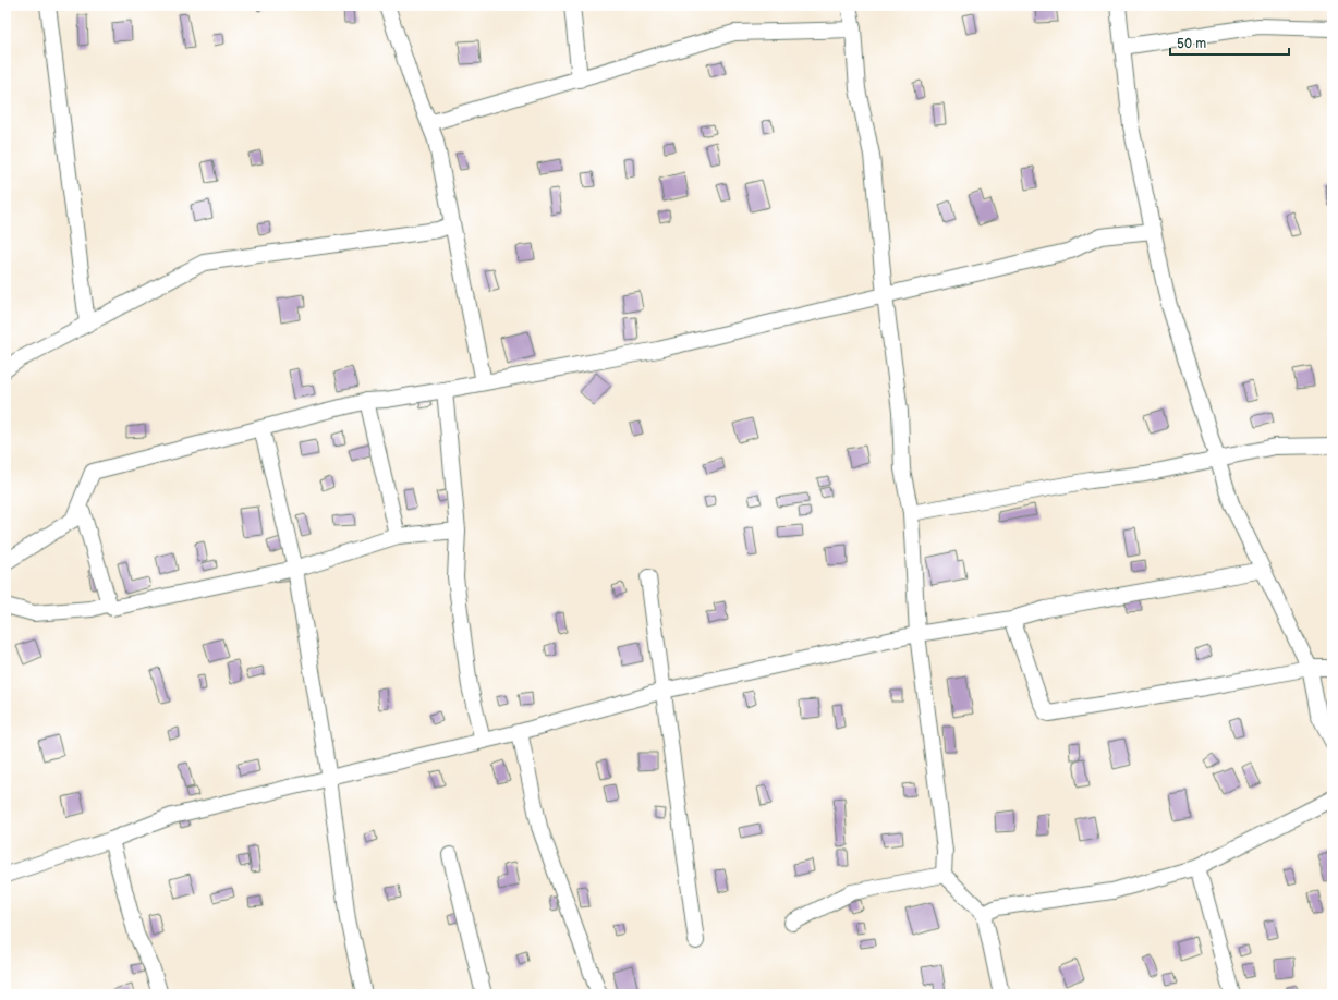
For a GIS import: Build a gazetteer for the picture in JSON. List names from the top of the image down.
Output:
{
  "scale_bar": "50 m"
}
